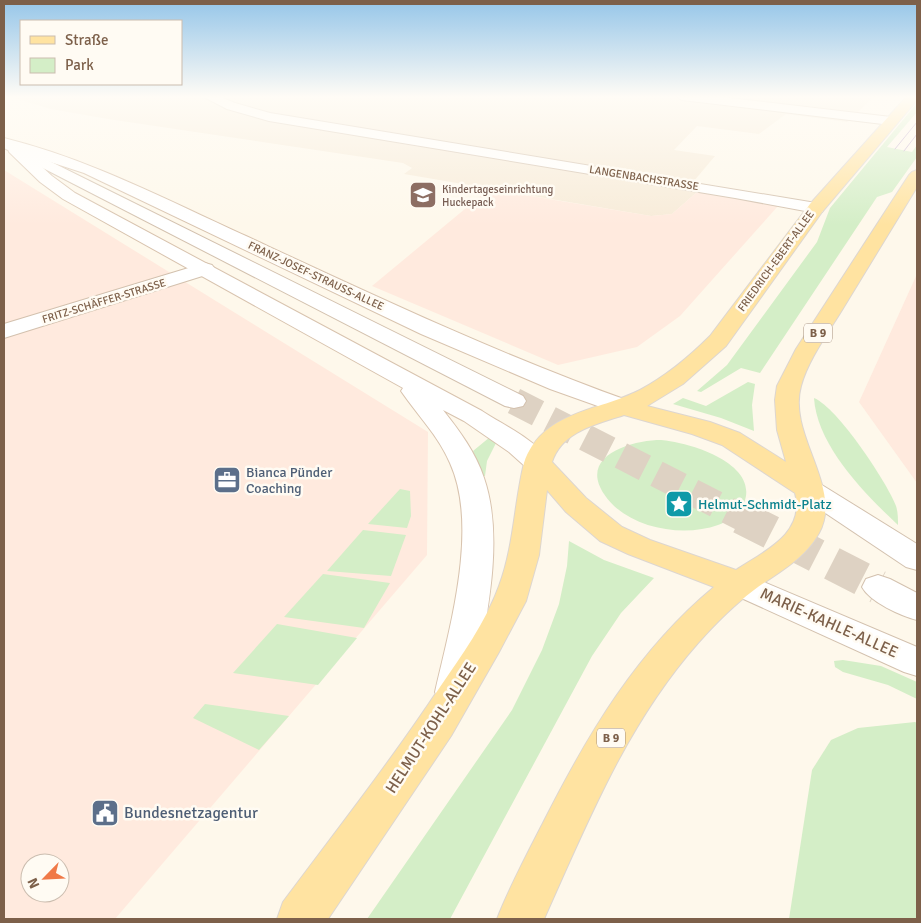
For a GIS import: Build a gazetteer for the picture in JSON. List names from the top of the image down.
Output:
{
  "streets": {
    "main road": ["FRIEDRICH-EBERT-ALLEE", "B 9", "HELMUT-KOHL-ALLEE"],
    "street": [
      "LANGENBACHSTRASSE",
      "FRANZ-JOSEF-STRAUSS-ALLEE",
      "FRITZ-SCHÄFFER-STRASSE",
      "MARIE-KAHLE-ALLEE"
    ]
  },
  "crossings": [
    ["LANGENBACHSTRASSE", "FRIEDRICH-EBERT-ALLEE"],
    ["FRIEDRICH-EBERT-ALLEE", "FRANZ-JOSEF-STRAUSS-ALLEE"],
    ["B 9", "MARIE-KAHLE-ALLEE"]
  ],
  "places": {
    "school or university": ["Kindertageseinrichtung Huckepack"],
    "office": ["Bianca Pünder Coaching"],
    "place": ["Helmut-Schmidt-Platz"],
    "public building": ["Bundesnetzagentur"]
  },
  "legend": ["Straße", "Park"],
  "north": "bottom left"
}
